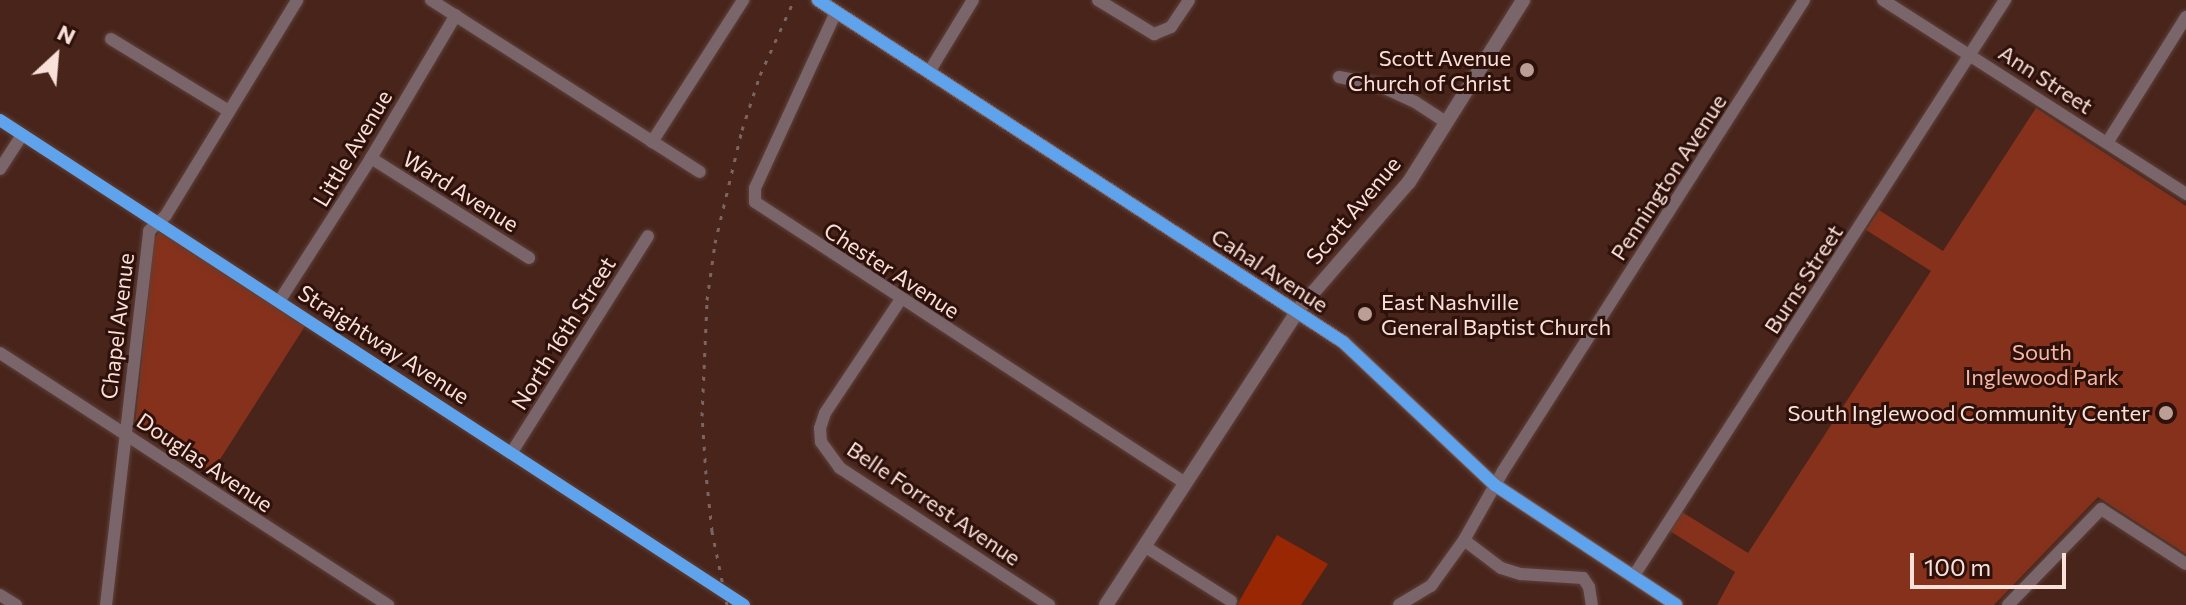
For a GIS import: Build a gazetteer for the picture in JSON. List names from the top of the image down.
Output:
{
  "streets": {
    "street": [
      "Ann Street",
      "Little Avenue",
      "Pennington Avenue",
      "Ward Avenue",
      "Scott Avenue",
      "Chester Avenue",
      "Cahal Avenue",
      "Burns Street",
      "Chapel Avenue",
      "North 16th Street",
      "Straightway Avenue",
      "Douglas Avenue",
      "Belle Forrest Avenue"
    ]
  },
  "crossings": [
    ["Ann Street", "Burns Street"],
    ["Little Avenue", "Ward Avenue"],
    ["Little Avenue", "Straightway Avenue"],
    ["Pennington Avenue", "Cahal Avenue"],
    ["Scott Avenue", "Chester Avenue"],
    ["Scott Avenue", "Cahal Avenue"],
    ["Chester Avenue", "Cahal Avenue"],
    ["Chester Avenue", "Belle Forrest Avenue"],
    ["Cahal Avenue", "Burns Street"],
    ["Chapel Avenue", "Straightway Avenue"],
    ["Chapel Avenue", "Douglas Avenue"],
    ["North 16th Street", "Straightway Avenue"]
  ],
  "parks": ["South Inglewood Park"],
  "places": ["Scott Avenue Church of Christ", "East Nashville General Baptist Church", "South Inglewood Community Center"],
  "scale_bar": "100 m",
  "north": "top right"
}
